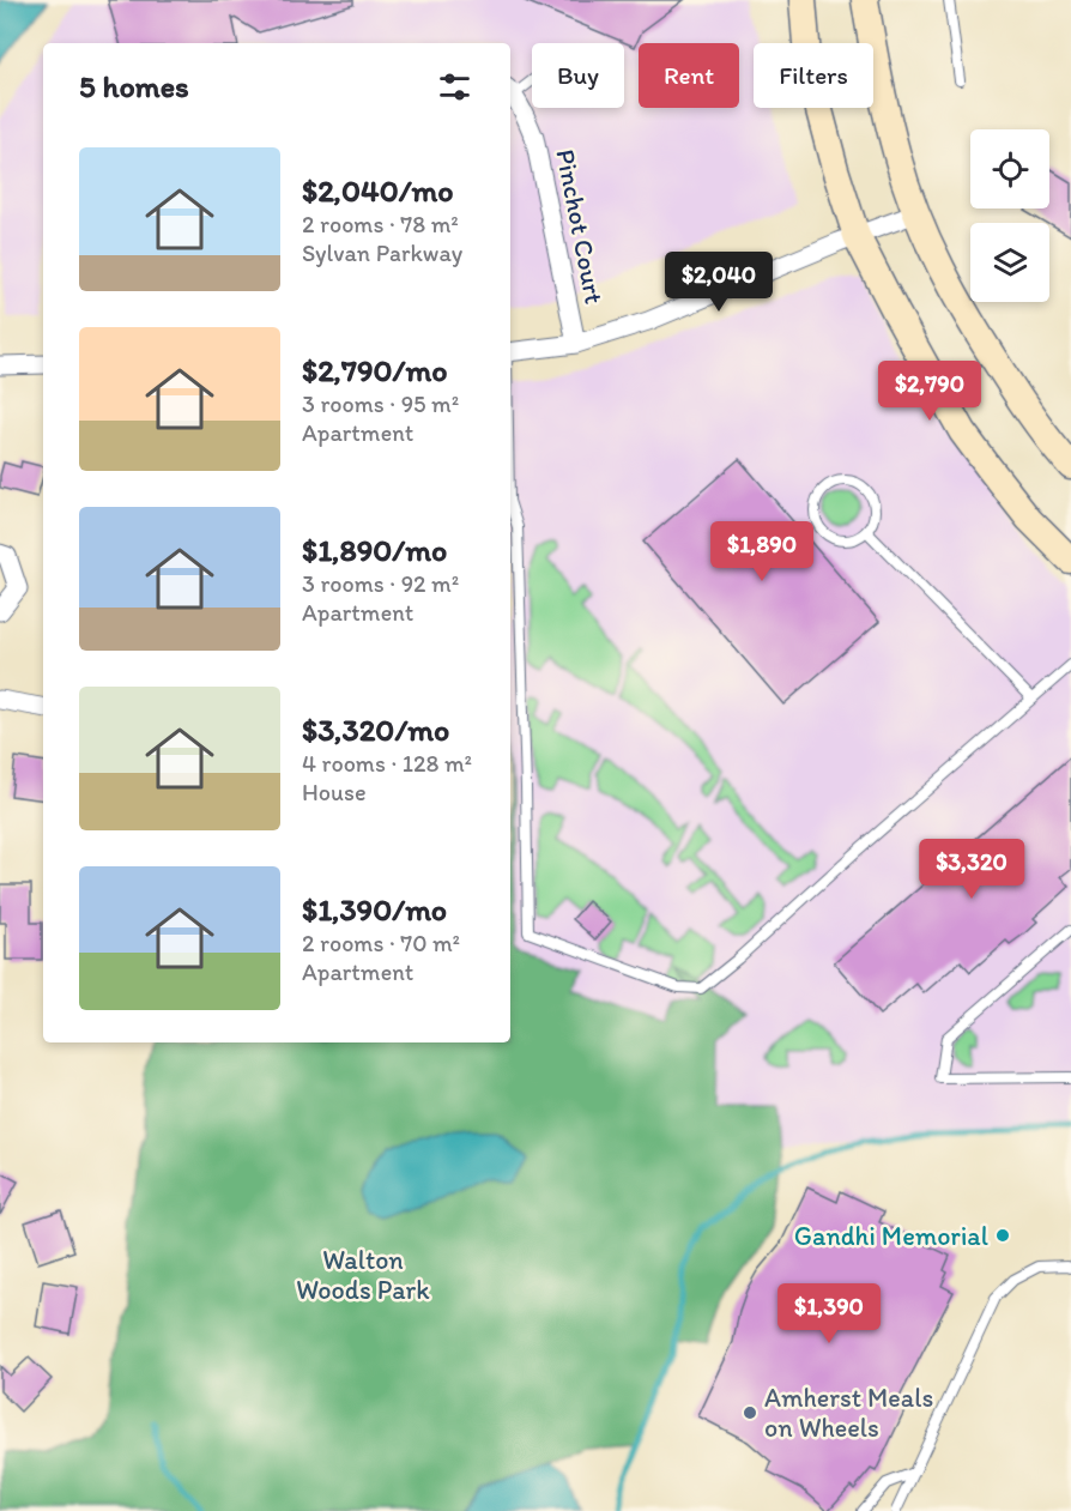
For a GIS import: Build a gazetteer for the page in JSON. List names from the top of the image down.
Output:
{
  "streets": {
    "street": ["Pinchot Court"]
  },
  "parks": ["Walton Woods Park"],
  "places": ["Gandhi Memorial", "Amherst Meals on Wheels"],
  "page": {
    "chip": ["Buy", "Rent", "Filters"],
    "heading": "5 homes",
    "list": [
      {
        "name": "$2,040/mo",
        "note": "2 rooms · 78 m² · Sylvan Parkway"
      },
      {
        "name": "$2,790/mo",
        "note": "3 rooms · 95 m² · Apartment"
      },
      {
        "name": "$1,890/mo",
        "note": "3 rooms · 92 m² · Apartment"
      },
      {
        "name": "$3,320/mo",
        "note": "4 rooms · 128 m² · House"
      },
      {
        "name": "$1,390/mo",
        "note": "2 rooms · 70 m² · Apartment"
      }
    ],
    "price": [
      "$2,040",
      "$2,790",
      "$1,890",
      "$3,320",
      "$1,390"
    ]
  }
}
